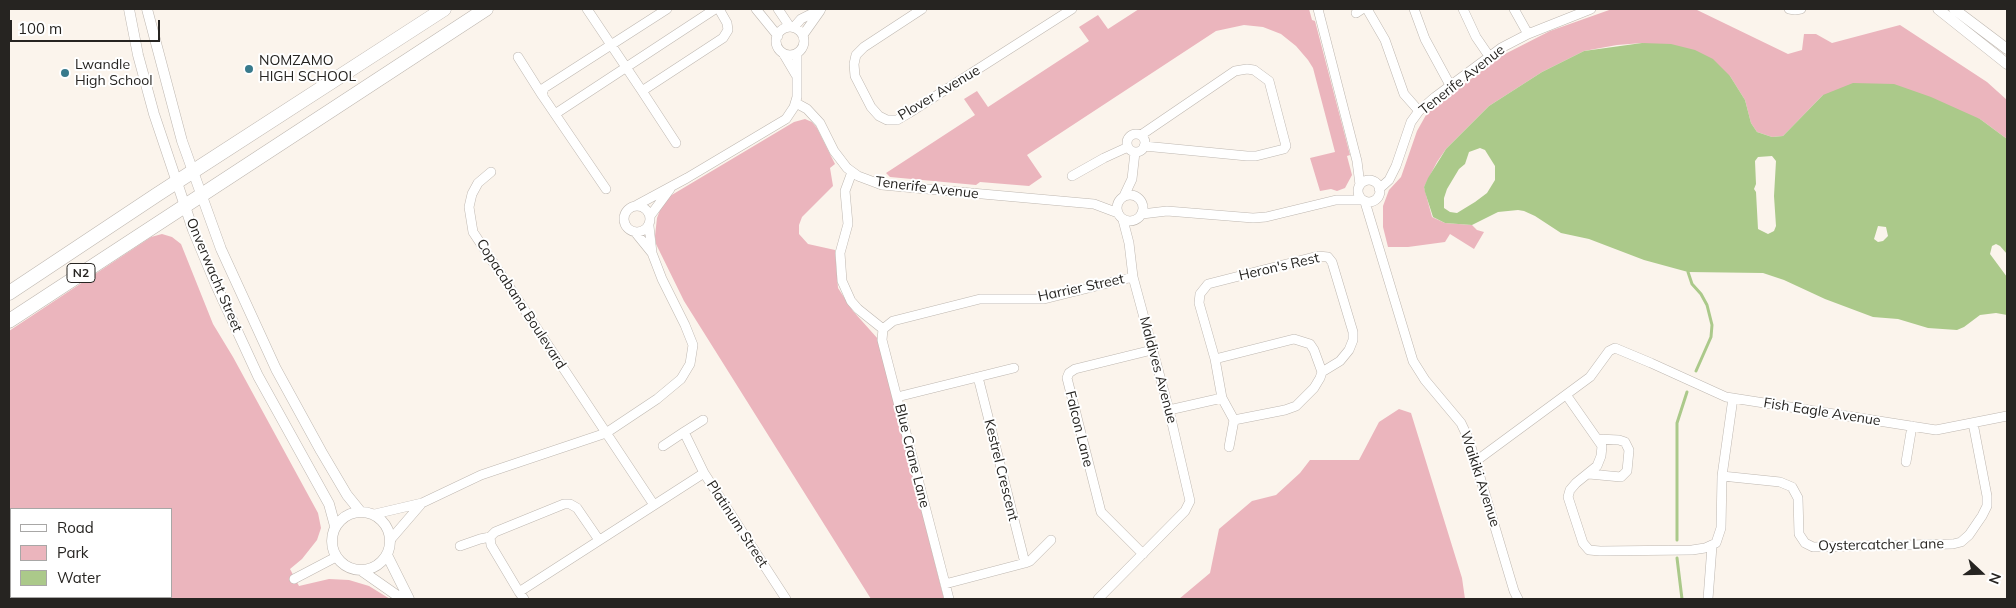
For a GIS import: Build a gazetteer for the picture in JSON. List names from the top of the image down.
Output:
{
  "streets": {
    "highway": ["N2"],
    "street": [
      "Tenerife Avenue",
      "Plover Avenue",
      "Heron's Rest",
      "Onverwacht Street",
      "Harrier Street",
      "Copacabana Boulevard",
      "Maldives Avenue",
      "Fish Eagle Avenue",
      "Falcon Lane",
      "Blue Crane Lane",
      "Kestrel Crescent",
      "Waikiki Avenue",
      "Platinum Street",
      "Oystercatcher Lane"
    ]
  },
  "crossings": [
    ["Tenerife Avenue", "Maldives Avenue"],
    ["Tenerife Avenue", "Waikiki Avenue"],
    ["N2", "Onverwacht Street"],
    ["Harrier Street", "Maldives Avenue"],
    ["Harrier Street", "Blue Crane Lane"],
    ["Maldives Avenue", "Falcon Lane"],
    ["Fish Eagle Avenue", "Oystercatcher Lane"]
  ],
  "places": ["NOMZAMO HIGH SCHOOL", "Lwandle High School"],
  "legend": ["Road", "Park", "Water"],
  "scale_bar": "100 m",
  "north": "right"
}
